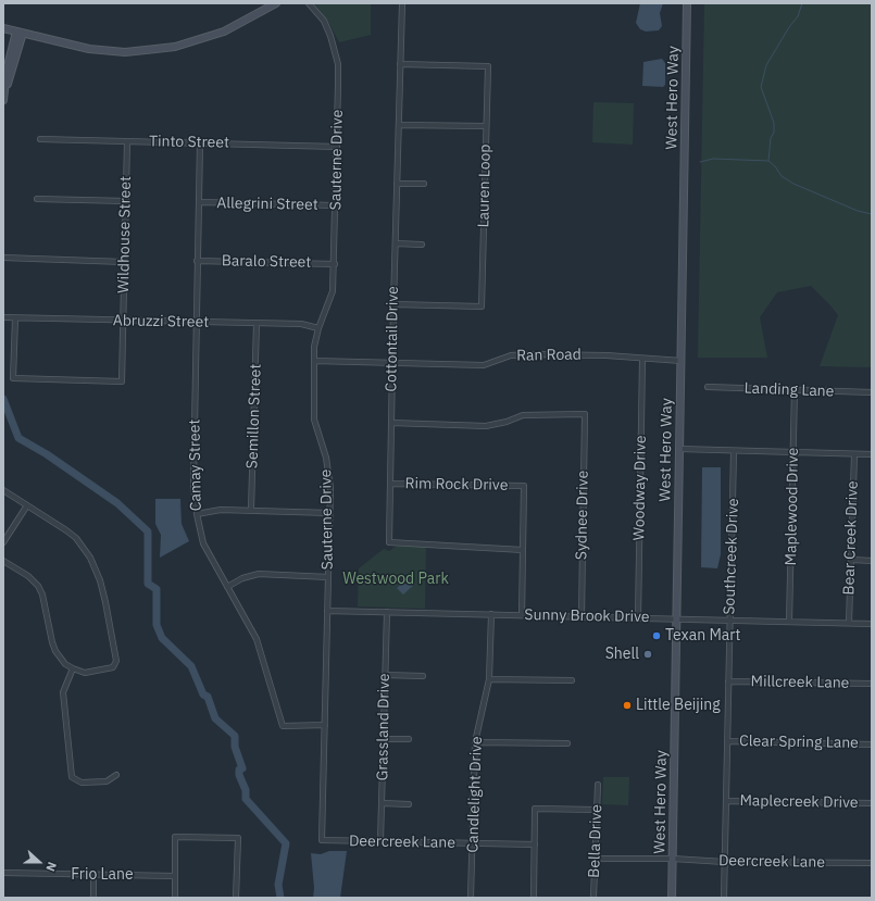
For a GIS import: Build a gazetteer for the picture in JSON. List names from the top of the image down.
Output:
{
  "streets": {
    "main road": ["West Hero Way"],
    "street": [
      "Tinto Street",
      "Sauterne Drive",
      "Lauren Loop",
      "Allegrini Street",
      "Wildhouse Street",
      "Baralo Street",
      "Abruzzi Street",
      "Cottontail Drive",
      "Ran Road",
      "Landing Lane",
      "Semillon Street",
      "Camay Street",
      "Rim Rock Drive",
      "Woodway Drive",
      "Maplewood Drive",
      "Sydnee Drive",
      "Bear Creek Drive",
      "Southcreek Drive",
      "Sunny Brook Drive",
      "Millcreek Lane",
      "Grassland Drive",
      "Clear Spring Lane",
      "Candlelight Drive",
      "Maplecreek Drive",
      "Bella Drive",
      "Deercreek Lane",
      "Frio Lane"
    ]
  },
  "crossings": [
    ["West Hero Way", "Ran Road"],
    ["West Hero Way", "Sunny Brook Drive"],
    ["West Hero Way", "Deercreek Lane"],
    ["Tinto Street", "Sauterne Drive"],
    ["Tinto Street", "Wildhouse Street"],
    ["Tinto Street", "Camay Street"],
    ["Sauterne Drive", "Allegrini Street"],
    ["Sauterne Drive", "Baralo Street"],
    ["Sauterne Drive", "Abruzzi Street"],
    ["Sauterne Drive", "Ran Road"],
    ["Sauterne Drive", "Camay Street"],
    ["Sauterne Drive", "Sunny Brook Drive"],
    ["Sauterne Drive", "Deercreek Lane"],
    ["Lauren Loop", "Cottontail Drive"],
    ["Allegrini Street", "Camay Street"],
    ["Wildhouse Street", "Abruzzi Street"],
    ["Baralo Street", "Camay Street"],
    ["Abruzzi Street", "Semillon Street"],
    ["Abruzzi Street", "Camay Street"],
    ["Cottontail Drive", "Ran Road"],
    ["Cottontail Drive", "Rim Rock Drive"],
    ["Cottontail Drive", "Sydnee Drive"],
    ["Ran Road", "Woodway Drive"],
    ["Landing Lane", "Maplewood Drive"],
    ["Rim Rock Drive", "Sunny Brook Drive"],
    ["Woodway Drive", "Sunny Brook Drive"],
    ["Maplewood Drive", "Sunny Brook Drive"],
    ["Sydnee Drive", "Sunny Brook Drive"],
    ["Bear Creek Drive", "Sunny Brook Drive"],
    ["Southcreek Drive", "Sunny Brook Drive"],
    ["Southcreek Drive", "Millcreek Lane"],
    ["Southcreek Drive", "Clear Spring Lane"],
    ["Southcreek Drive", "Maplecreek Drive"],
    ["Southcreek Drive", "Deercreek Lane"],
    ["Sunny Brook Drive", "Grassland Drive"],
    ["Sunny Brook Drive", "Candlelight Drive"],
    ["Grassland Drive", "Deercreek Lane"],
    ["Candlelight Drive", "Deercreek Lane"],
    ["Bella Drive", "Deercreek Lane"]
  ],
  "parks": ["Westwood Park"],
  "places": ["Texan Mart", "Shell", "Little Beijing"],
  "north": "right"
}
